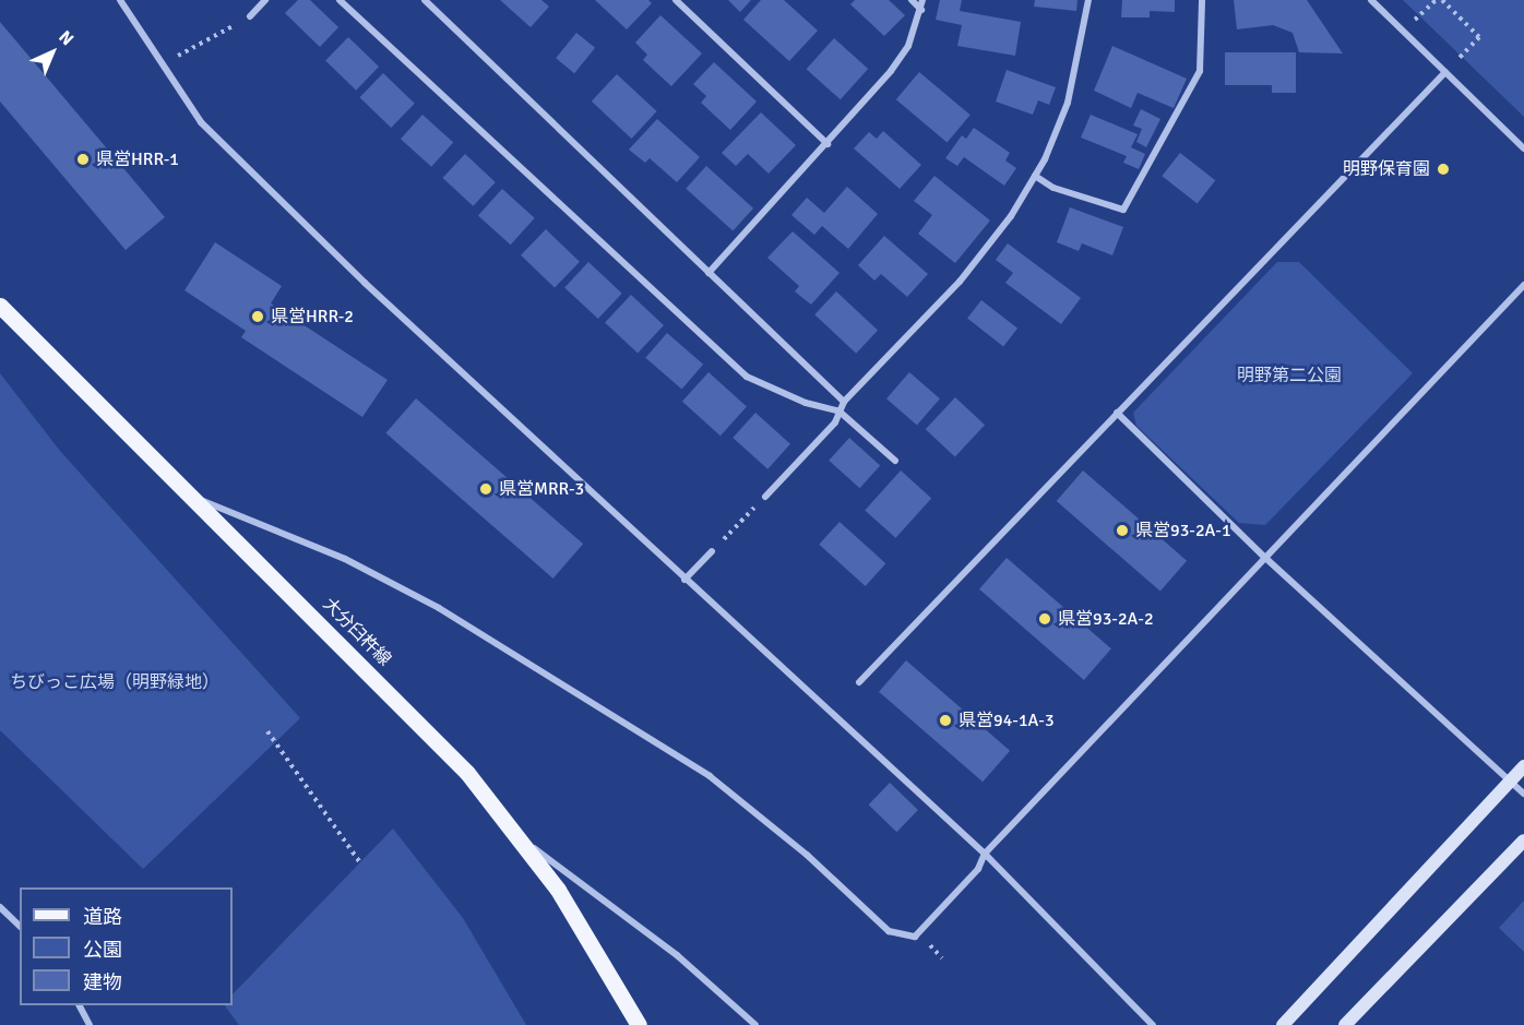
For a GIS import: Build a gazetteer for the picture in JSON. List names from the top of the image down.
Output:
{
  "streets": {
    "main road": ["大分臼杵線"]
  },
  "parks": ["明野第二公園", "ちびっこ広場（明野緑地）"],
  "places": [
    "県営HRR-1",
    "明野保育園",
    "県営HRR-2",
    "県営MRR-3",
    "県営93-2A-1",
    "県営93-2A-2",
    "県営94-1A-3"
  ],
  "legend": ["道路", "公園", "建物"],
  "north": "top right"
}
